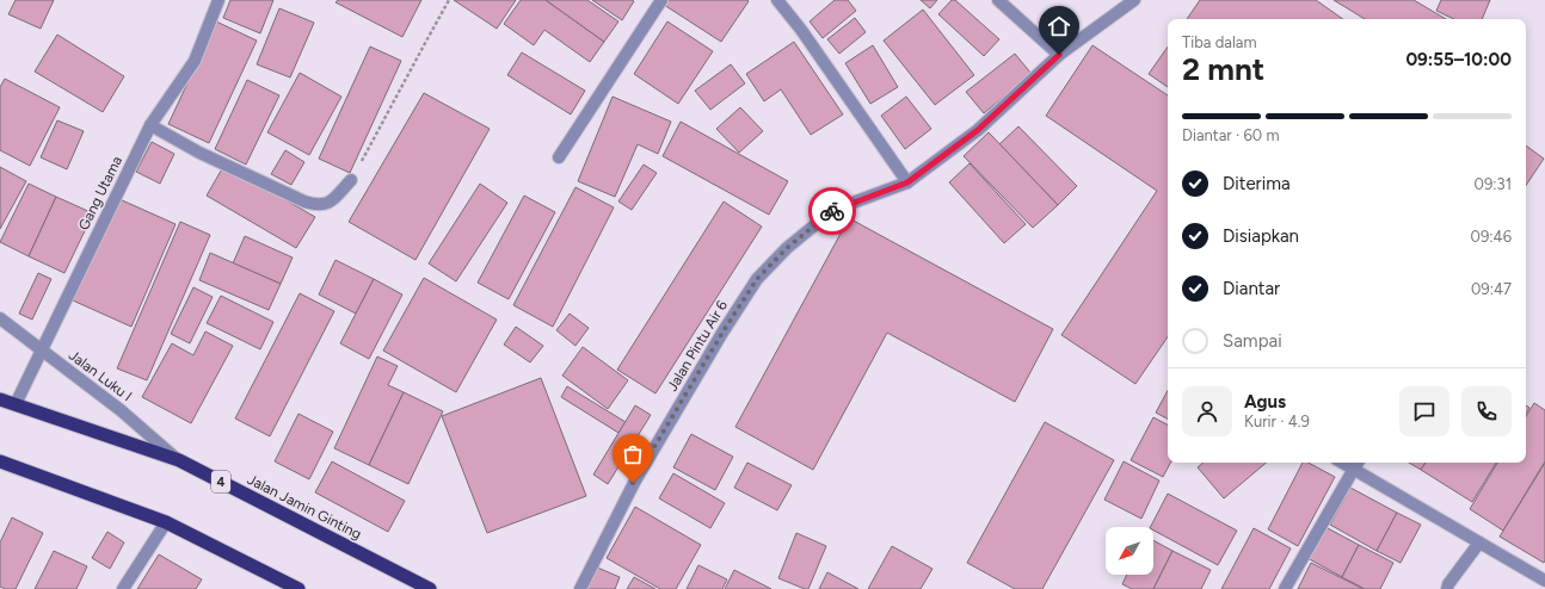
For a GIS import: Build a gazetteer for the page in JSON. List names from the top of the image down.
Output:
{
  "streets": {
    "highway": ["4", "Jalan Jamin Ginting"],
    "street": ["Gang Utama", "Jalan Pintu Air 6", "Jalan Luku I"]
  },
  "crossings": [
    ["Gang Utama", "Jalan Luku I"],
    ["Gang Utama", "Jalan Jamin Ginting"],
    ["Jalan Luku I", "Jalan Jamin Ginting"]
  ],
  "north": "bottom left",
  "page": {
    "heading": ["2 mnt", "Tiba dalam", "09:55–10:00"],
    "panel": ["Agus", "Kurir · 4.9"],
    "bar": "Diantar · 60 m",
    "list": [
      ["Diterima", "09:31"],
      ["Disiapkan", "09:46"],
      ["Diantar", "09:47"],
      "Sampai"
    ]
  }
}
